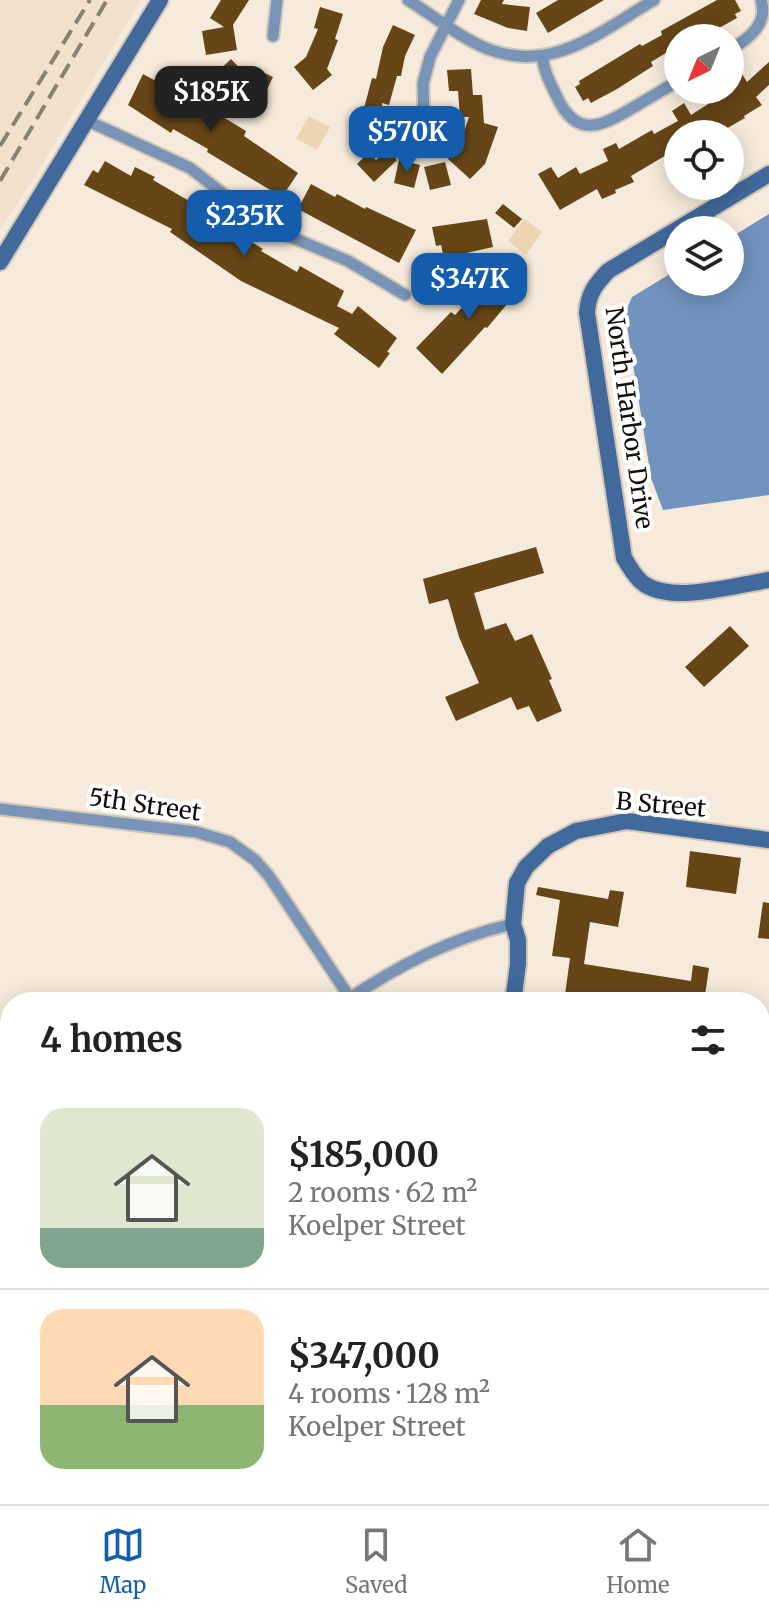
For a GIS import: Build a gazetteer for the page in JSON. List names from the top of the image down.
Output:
{
  "streets": {
    "street": ["North Harbor Drive", "5th Street", "B Street"]
  },
  "north": "bottom left",
  "page": {
    "price": [
      "$185K",
      "$570K",
      "$235K",
      "$347K"
    ],
    "heading": "4 homes",
    "list": [
      {
        "name": "$185,000",
        "note": "2 rooms · 62 m² · Koelper Street"
      },
      {
        "name": "$347,000",
        "note": "4 rooms · 128 m² · Koelper Street"
      }
    ],
    "tabs": ["Map", "Saved", "Home"]
  }
}
